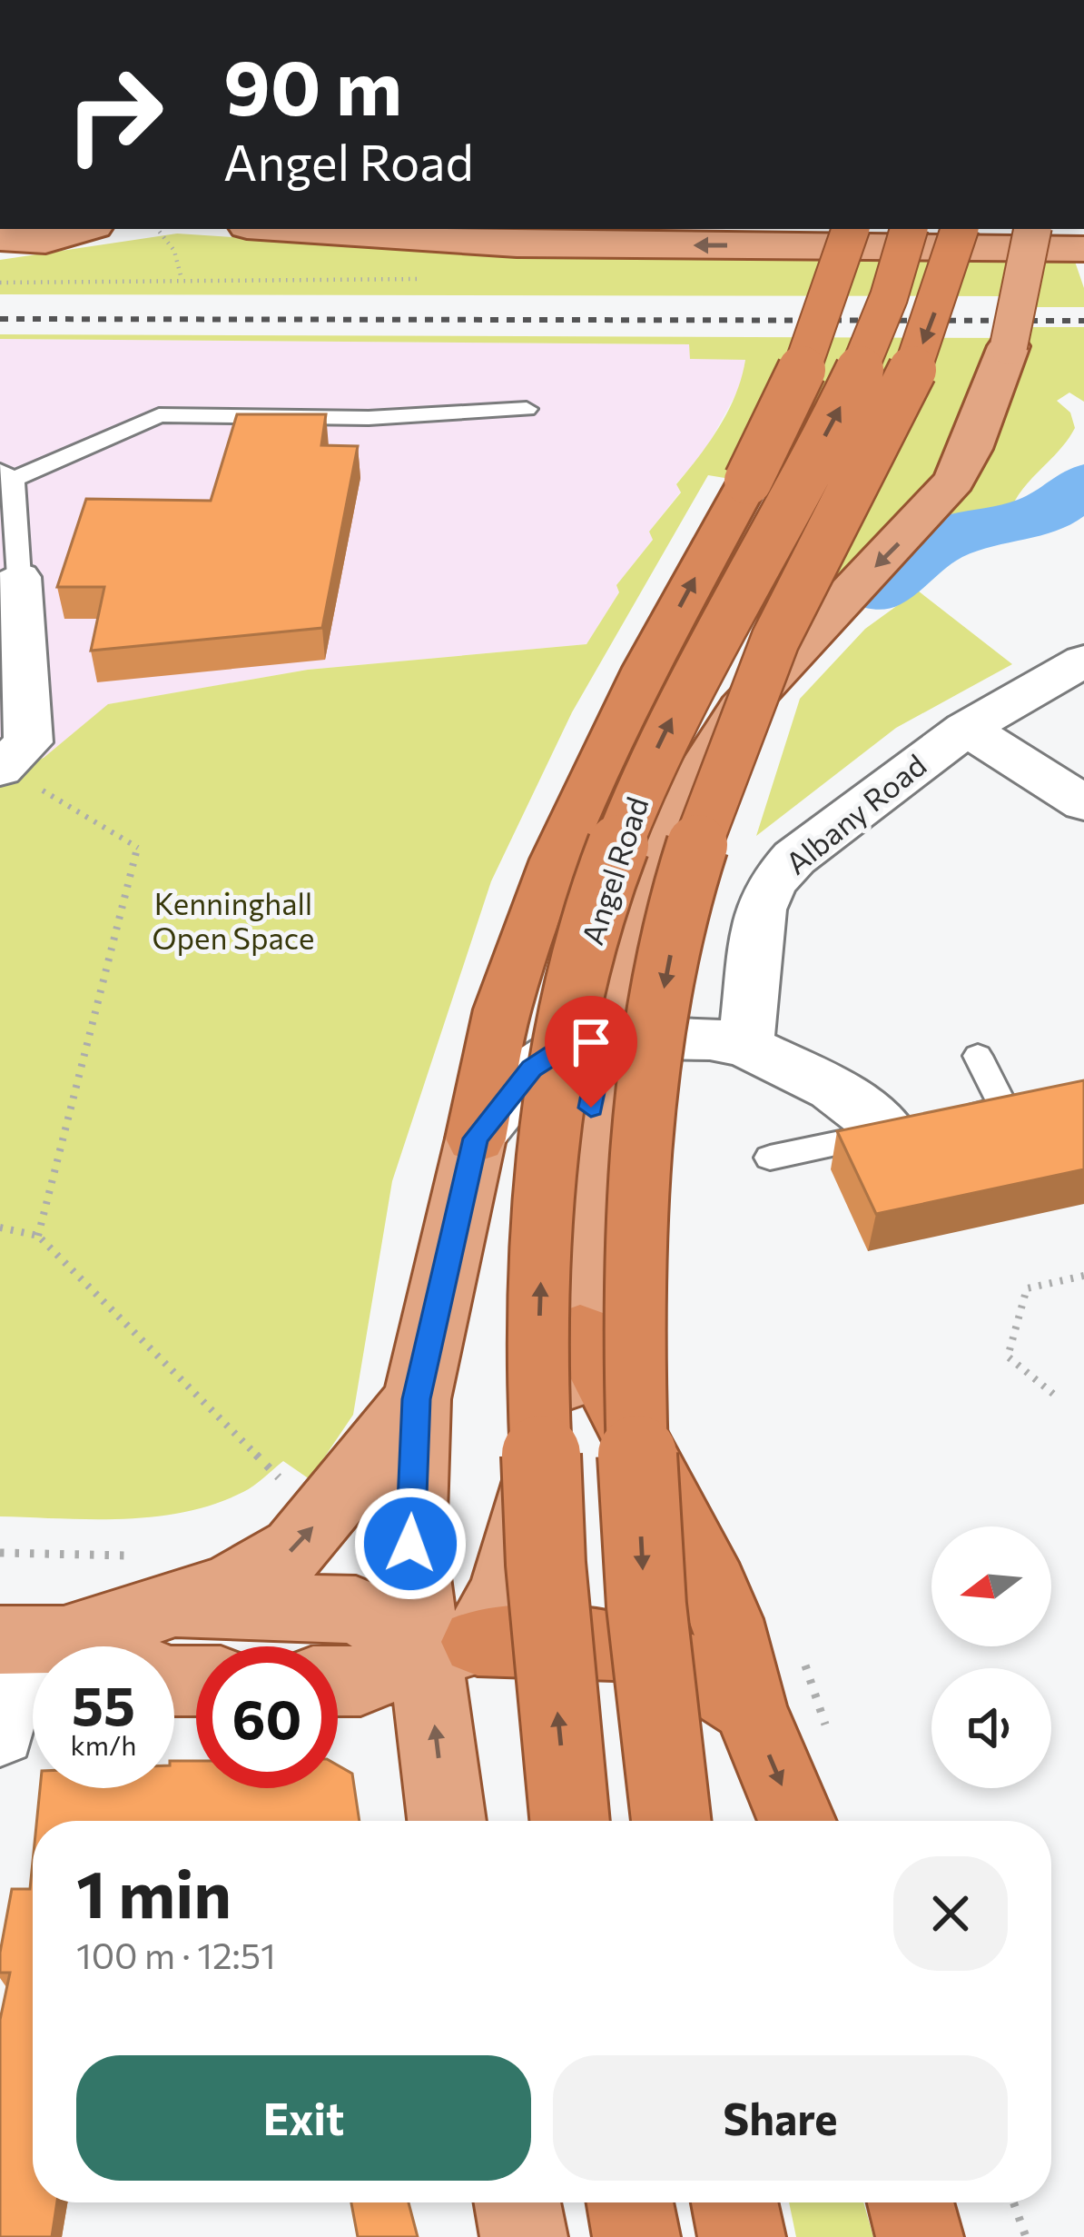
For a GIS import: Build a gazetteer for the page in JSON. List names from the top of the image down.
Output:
{
  "streets": {
    "highway": ["Angel Road"],
    "street": ["Albany Road"]
  },
  "parks": ["Kenninghall Open Space"],
  "north": "left",
  "page": {
    "turn": ["90 m", "Angel Road"],
    "speed": "55 km/h",
    "limit": "60",
    "heading": ["1 min", "100 m · 12:51"],
    "buttons": ["Exit", "Share"]
  }
}
